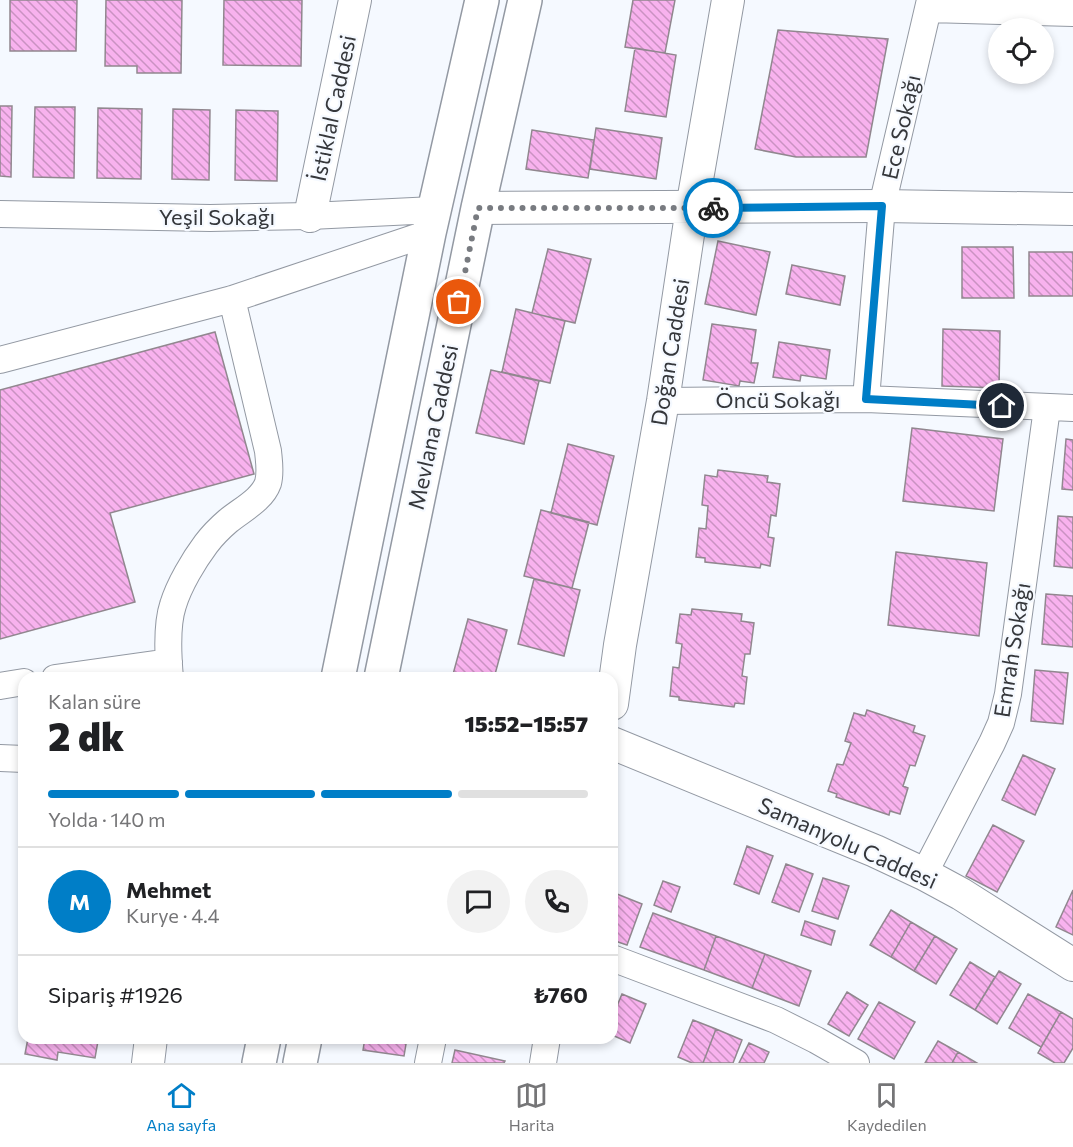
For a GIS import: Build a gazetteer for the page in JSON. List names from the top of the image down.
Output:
{
  "streets": {
    "main road": ["Mevlana Caddesi"],
    "street": [
      "İstiklal Caddesi",
      "Ece Sokağı",
      "Yeşil Sokağı",
      "Doğan Caddesi",
      "Öncü Sokağı",
      "Emrah Sokağı",
      "Samanyolu Caddesi"
    ]
  },
  "crossings": [
    ["İstiklal Caddesi", "Yeşil Sokağı"],
    ["Ece Sokağı", "Öncü Sokağı"],
    ["Yeşil Sokağı", "Mevlana Caddesi"],
    ["Doğan Caddesi", "Öncü Sokağı"],
    ["Öncü Sokağı", "Emrah Sokağı"],
    ["Emrah Sokağı", "Samanyolu Caddesi"]
  ],
  "page": {
    "heading": ["2 dk", "Kalan süre", "15:52–15:57"],
    "panel": [
      "Mehmet",
      "Kurye · 4.4",
      "Sipariş #1926",
      "₺760"
    ],
    "bar": "Yolda · 140 m",
    "round": "M",
    "tabs": ["Ana sayfa", "Harita", "Kaydedilen"]
  }
}
